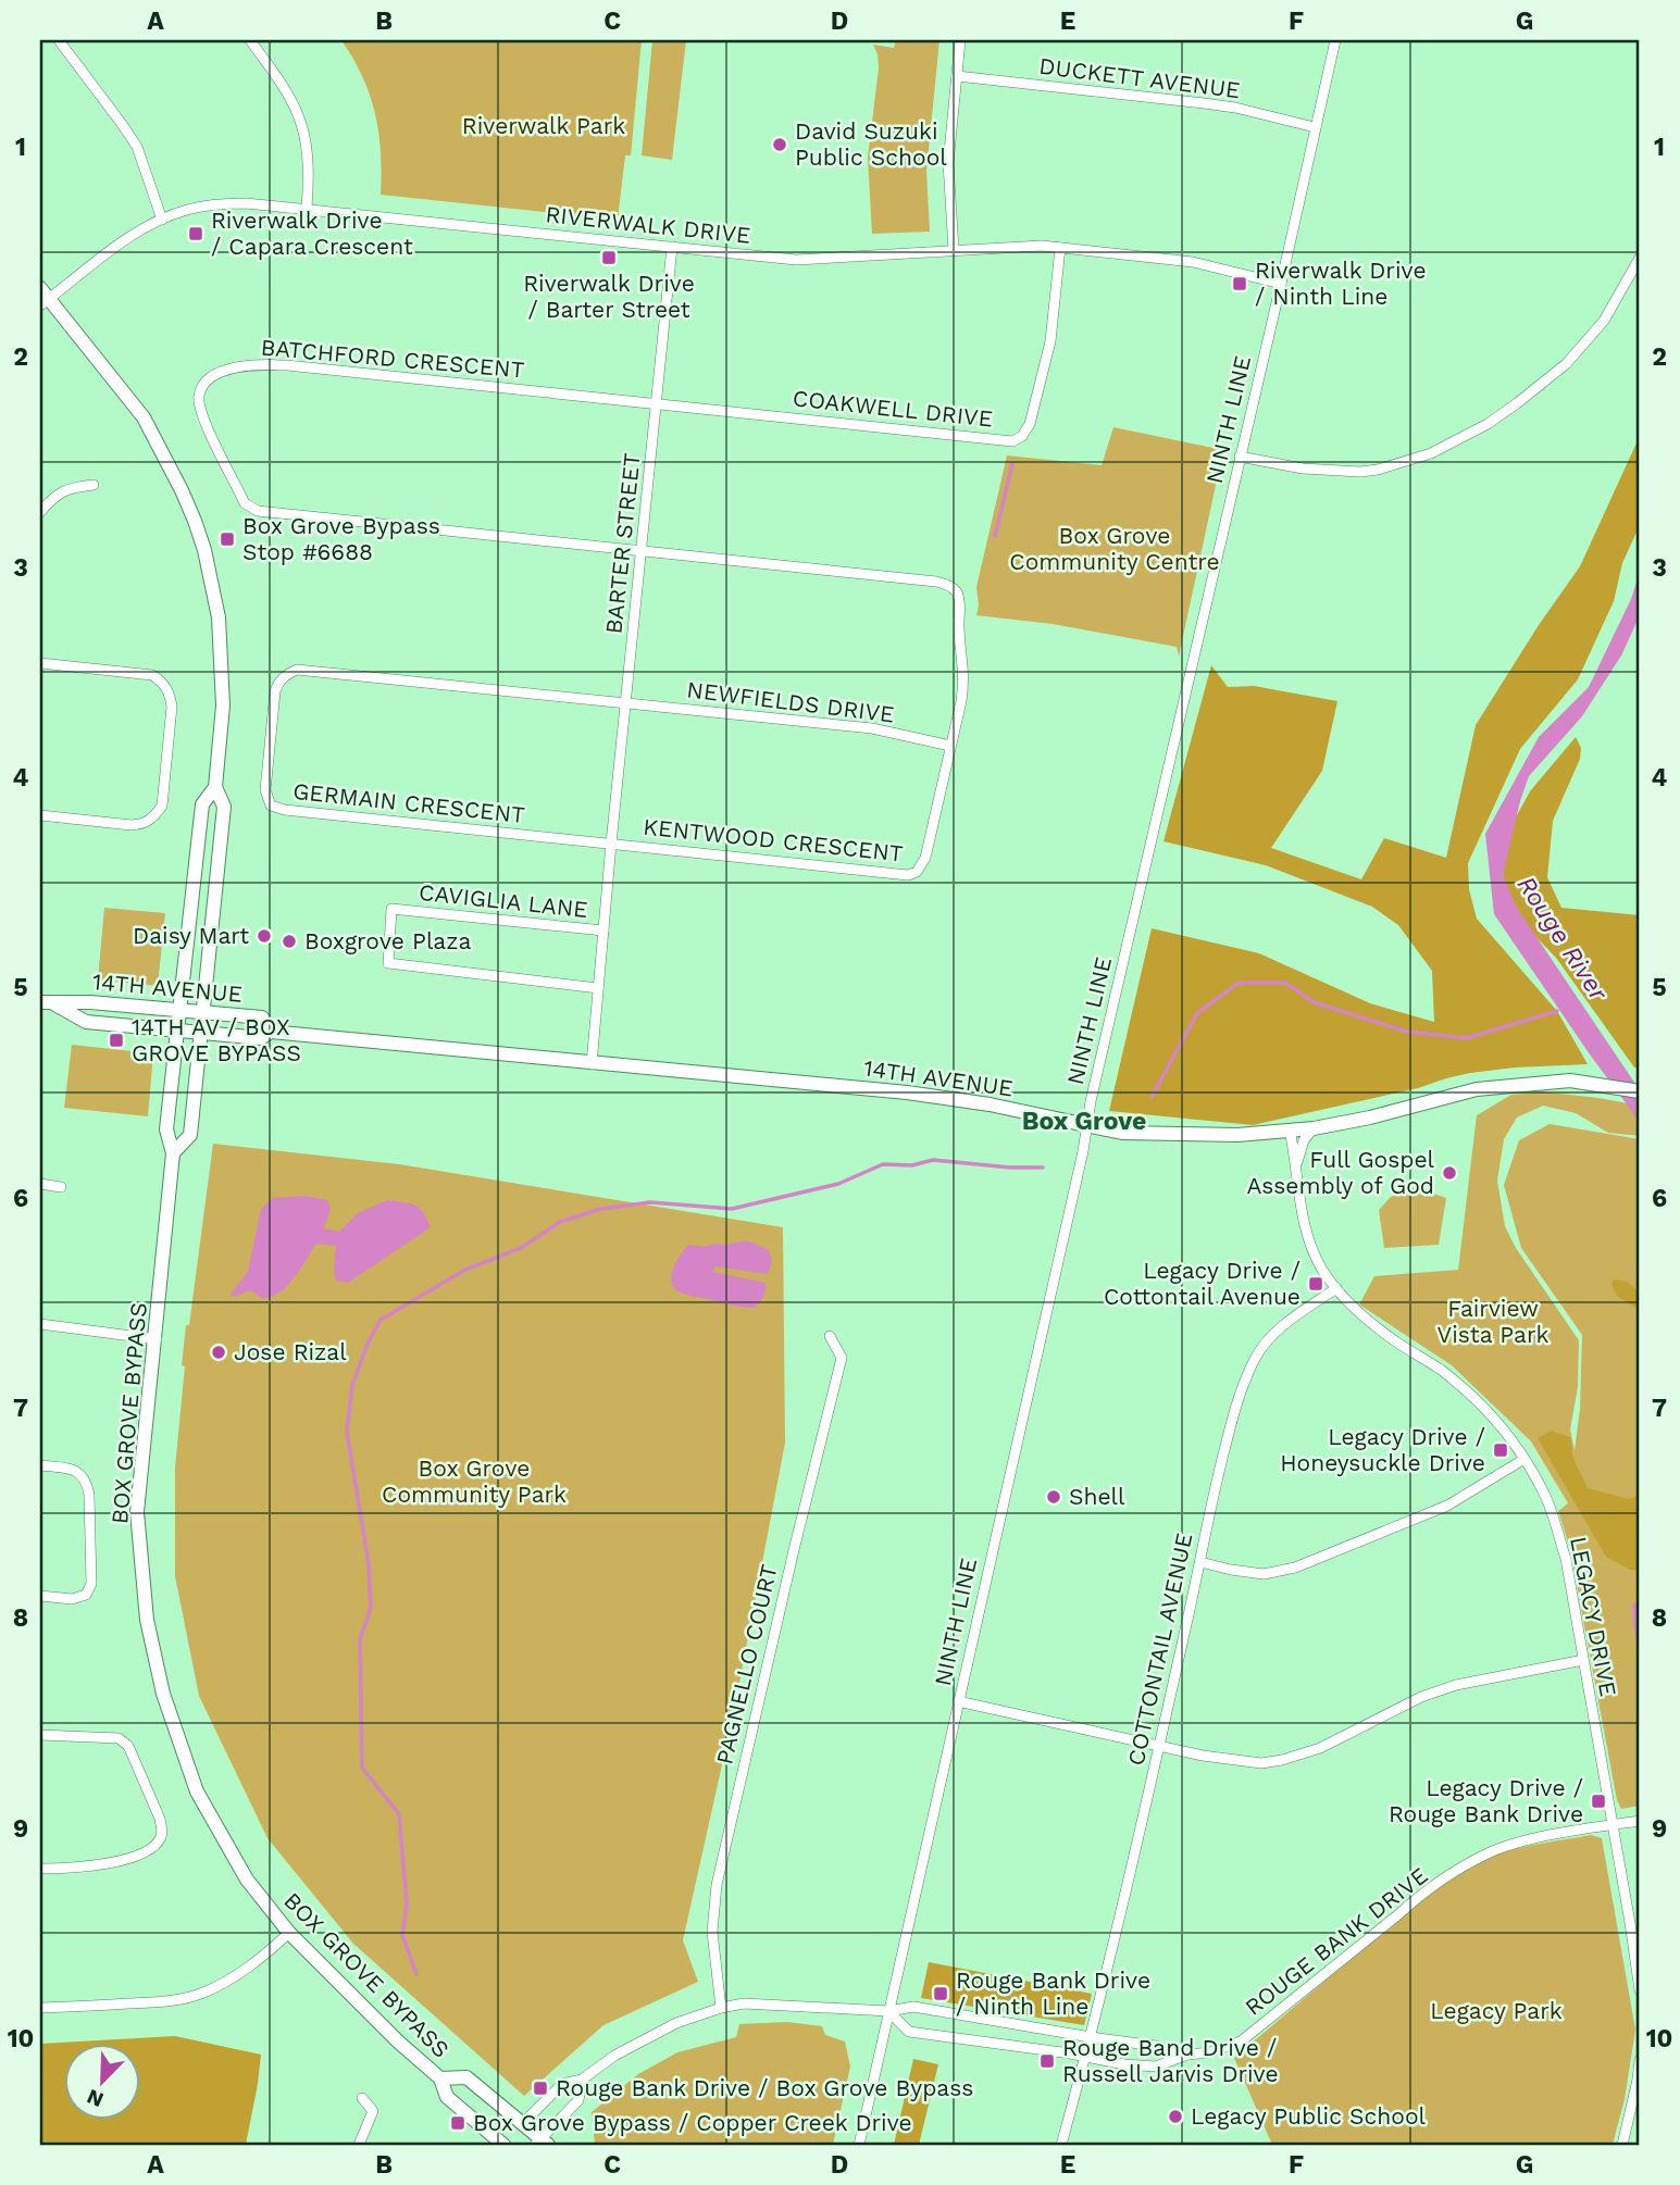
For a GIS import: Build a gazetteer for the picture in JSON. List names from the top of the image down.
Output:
{
  "streets": {
    "main road": ["14TH AVENUE", "BOX GROVE BYPASS"],
    "street": [
      "DUCKETT AVENUE",
      "RIVERWALK DRIVE",
      "BATCHFORD CRESCENT",
      "COAKWELL DRIVE",
      "NINTH LINE",
      "BARTER STREET",
      "NEWFIELDS DRIVE",
      "GERMAIN CRESCENT",
      "KENTWOOD CRESCENT",
      "CAVIGLIA LANE",
      "LEGACY DRIVE",
      "COTTONTAIL AVENUE",
      "PAGNELLO COURT",
      "ROUGE BANK DRIVE"
    ]
  },
  "crossings": [
    ["DUCKETT AVENUE", "NINTH LINE"],
    ["RIVERWALK DRIVE", "COAKWELL DRIVE"],
    ["RIVERWALK DRIVE", "NINTH LINE"],
    ["RIVERWALK DRIVE", "BARTER STREET"],
    ["RIVERWALK DRIVE", "BOX GROVE BYPASS"],
    ["BATCHFORD CRESCENT", "COAKWELL DRIVE"],
    ["BATCHFORD CRESCENT", "BARTER STREET"],
    ["BATCHFORD CRESCENT", "KENTWOOD CRESCENT"],
    ["COAKWELL DRIVE", "BARTER STREET"],
    ["NINTH LINE", "14TH AVENUE"],
    ["NINTH LINE", "ROUGE BANK DRIVE"],
    ["BARTER STREET", "NEWFIELDS DRIVE"],
    ["BARTER STREET", "GERMAIN CRESCENT"],
    ["BARTER STREET", "KENTWOOD CRESCENT"],
    ["BARTER STREET", "CAVIGLIA LANE"],
    ["BARTER STREET", "14TH AVENUE"],
    ["NEWFIELDS DRIVE", "GERMAIN CRESCENT"],
    ["NEWFIELDS DRIVE", "KENTWOOD CRESCENT"],
    ["GERMAIN CRESCENT", "KENTWOOD CRESCENT"],
    ["14TH AVENUE", "BOX GROVE BYPASS"],
    ["14TH AVENUE", "LEGACY DRIVE"],
    ["BOX GROVE BYPASS", "ROUGE BANK DRIVE"],
    ["LEGACY DRIVE", "COTTONTAIL AVENUE"],
    ["LEGACY DRIVE", "ROUGE BANK DRIVE"],
    ["COTTONTAIL AVENUE", "ROUGE BANK DRIVE"],
    ["PAGNELLO COURT", "ROUGE BANK DRIVE"]
  ],
  "districts": ["Box Grove"],
  "water": ["Rouge River"],
  "parks": [
    "Riverwalk Park",
    "Box Grove Community Centre",
    "Fairview Vista Park",
    "Box Grove Community Park",
    "Legacy Park"
  ],
  "places": {
    "other": [
      "David Suzuki Public School",
      "Daisy Mart",
      "Boxgrove Plaza",
      "Full Gospel Assembly of God",
      "Jose Rizal",
      "Shell",
      "Legacy Public School"
    ],
    "transit": [
      "Riverwalk Drive / Capara Crescent",
      "Riverwalk Drive / Barter Street",
      "Riverwalk Drive / Ninth Line",
      "Box Grove Bypass Stop #6688",
      "14TH AV / BOX GROVE BYPASS",
      "Legacy Drive / Cottontail Avenue",
      "Legacy Drive / Honeysuckle Drive",
      "Legacy Drive / Rouge Bank Drive",
      "Rouge Bank Drive / Ninth Line",
      "Rouge Band Drive / Russell Jarvis Drive",
      "Rouge Bank Drive / Box Grove Bypass",
      "Box Grove Bypass / Copper Creek Drive"
    ]
  },
  "north": "bottom left",
  "grid": {
    "columns": [
      "A",
      "B",
      "C",
      "D",
      "E",
      "F",
      "G"
    ],
    "rows": [
      "1",
      "2",
      "3",
      "4",
      "5",
      "6",
      "7",
      "8",
      "9",
      "10"
    ]
  }
}
